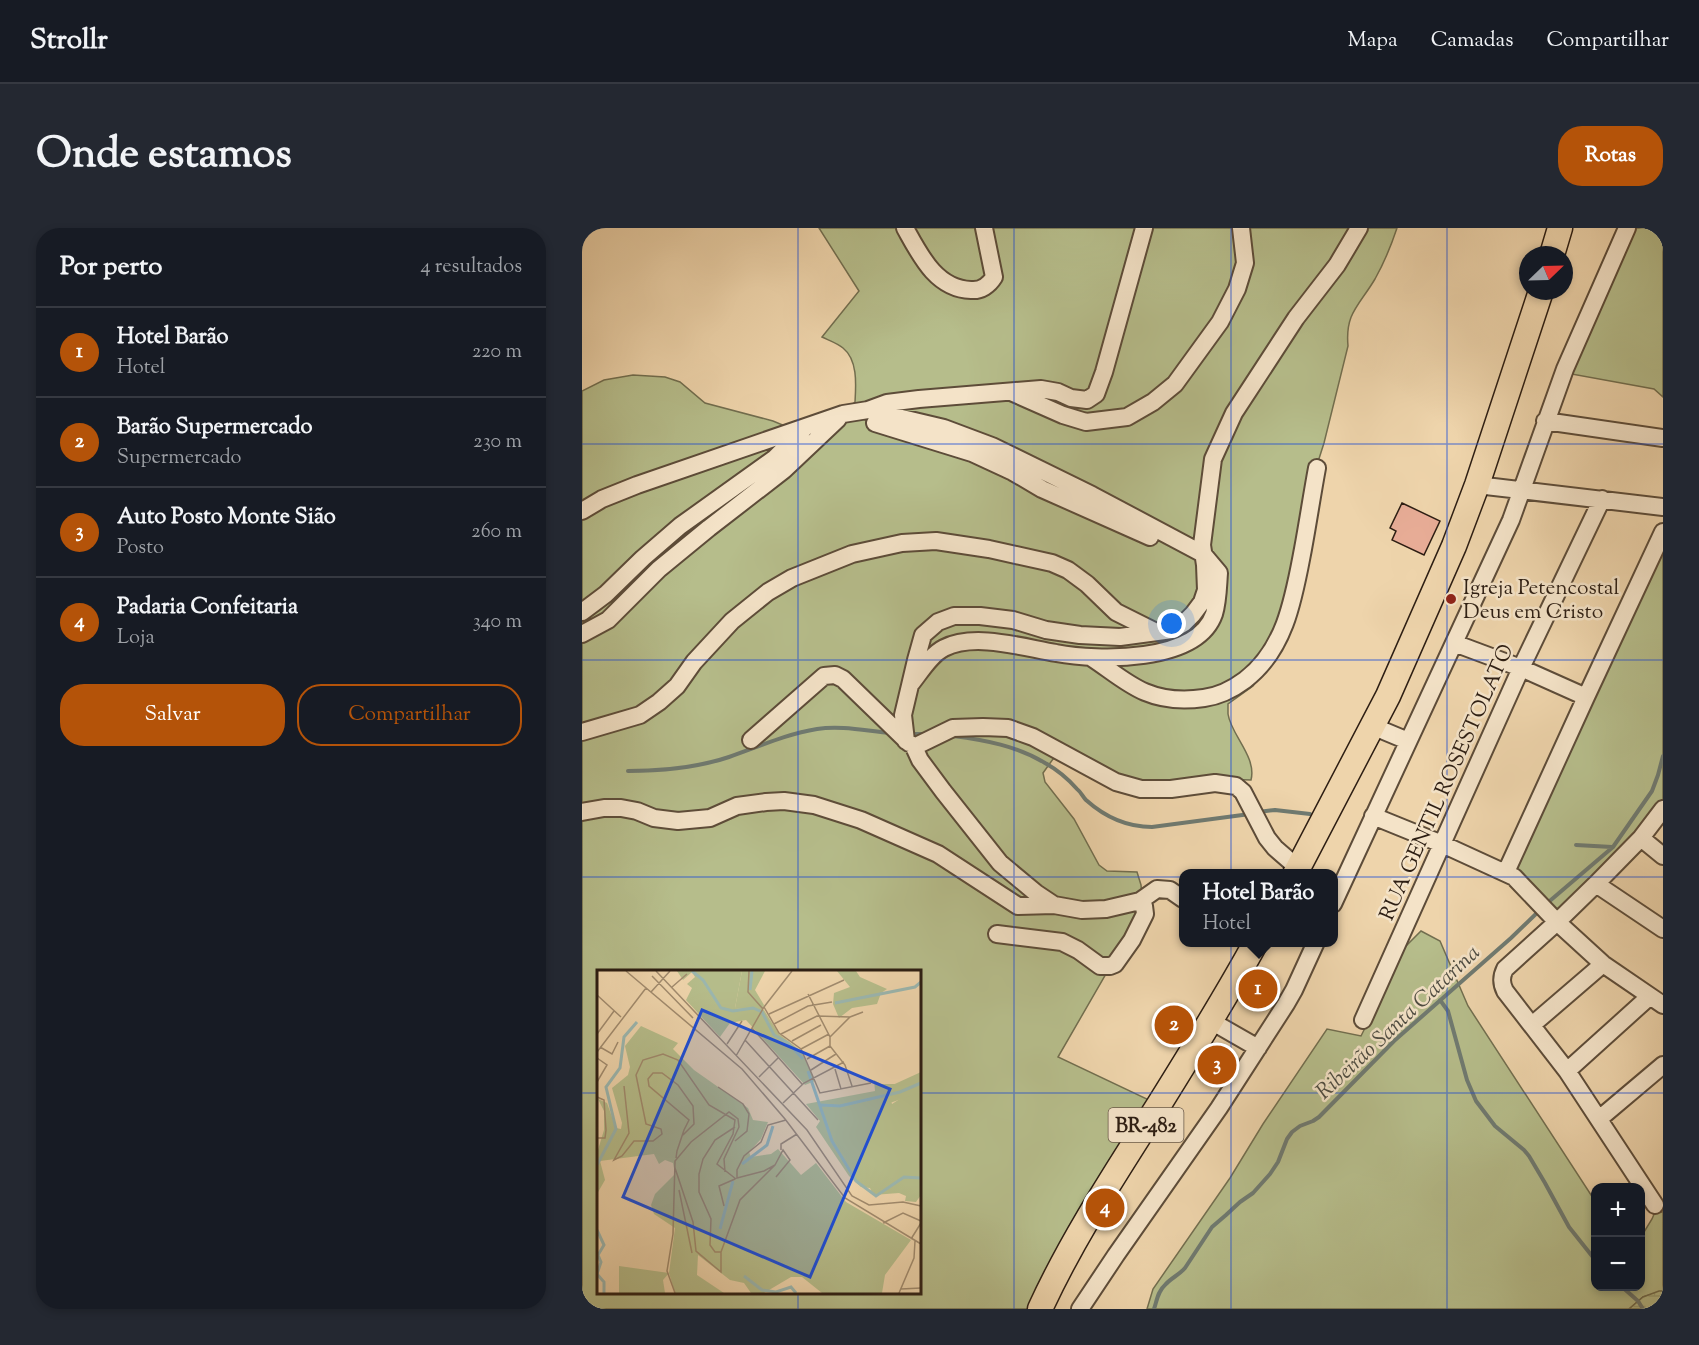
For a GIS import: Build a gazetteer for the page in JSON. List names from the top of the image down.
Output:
{
  "streets": {
    "highway": ["BR-482"],
    "street": ["RUA GENTIL ROSESTOLATO"]
  },
  "water": ["Ribeirão Santa Catarina"],
  "places": ["Igreja Petencostal Deus em Cristo"],
  "north": "top right",
  "page": {
    "header": "Strollr",
    "nav": ["Mapa", "Camadas", "Compartilhar"],
    "title": "Onde estamos",
    "buttons": [
      "Rotas",
      ["Salvar", "Compartilhar"]
    ],
    "heading": ["Por perto", "4 resultados"],
    "list": [
      {
        "mark": "1",
        "name": "Hotel Barão",
        "note": "Hotel",
        "value": "220 m"
      },
      {
        "mark": "2",
        "name": "Barão Supermercado",
        "note": "Supermercado",
        "value": "230 m"
      },
      {
        "mark": "3",
        "name": "Auto Posto Monte Sião",
        "note": "Posto",
        "value": "260 m"
      },
      {
        "mark": "4",
        "name": "Padaria Confeitaria",
        "note": "Loja",
        "value": "340 m"
      }
    ],
    "popup": ["Hotel Barão", "Hotel"],
    "pins": [
      "1",
      "2",
      "3",
      "4"
    ],
    "map_buttons": ["+", "−"]
  }
}
